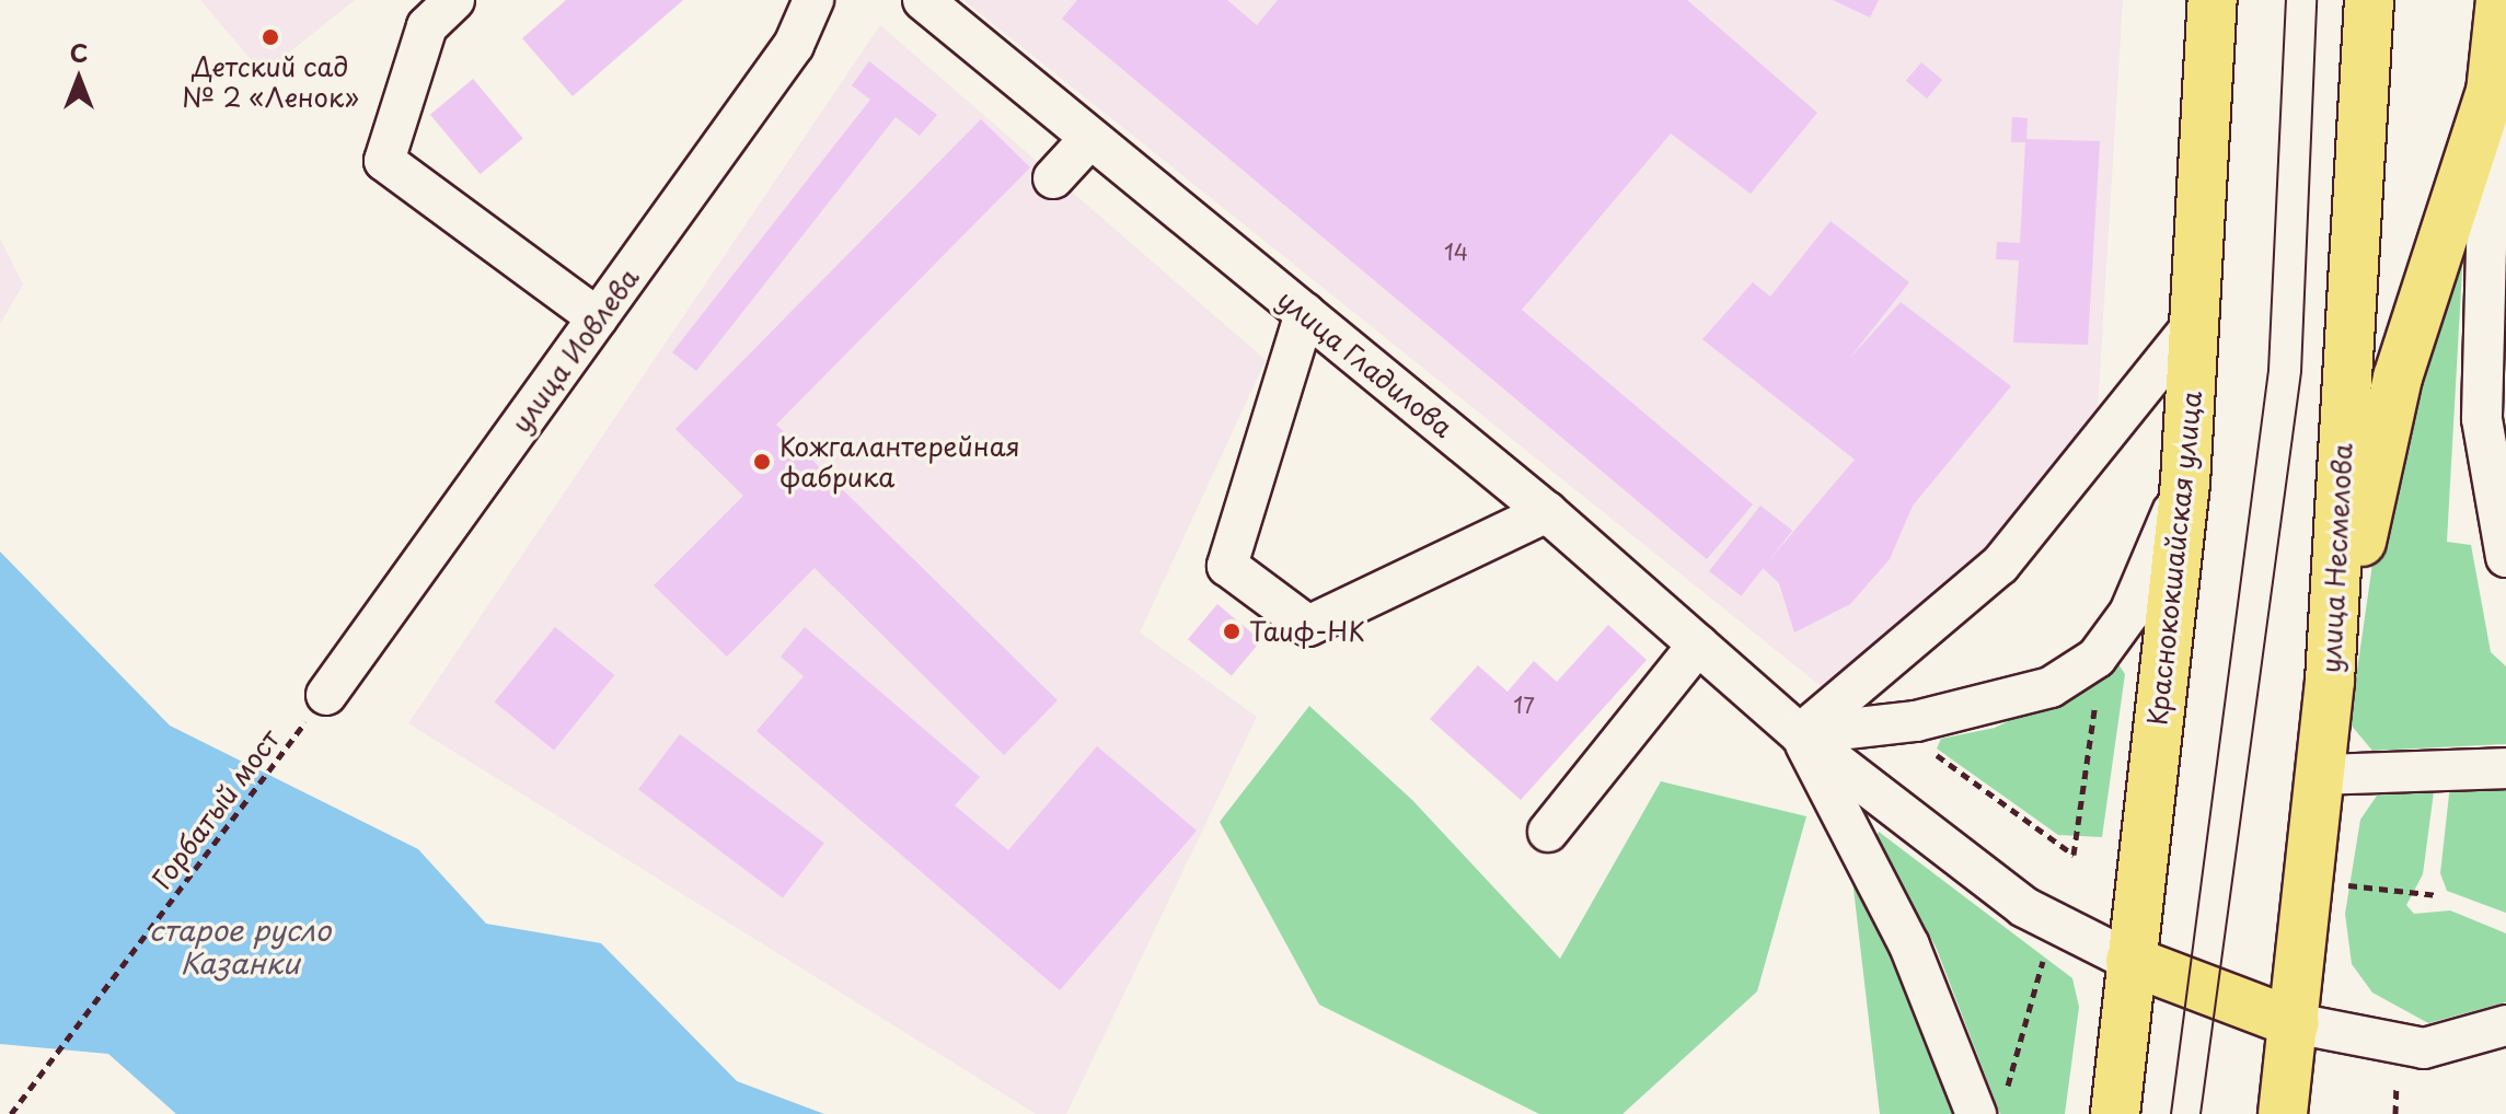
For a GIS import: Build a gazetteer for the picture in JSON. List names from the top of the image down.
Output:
{
  "streets": {
    "main road": ["Краснококшайская улица", "улица Несмелова"],
    "street": ["улица Иовлева", "улица Гладилова"],
    "path": ["Горбатый мост"]
  },
  "crossings": [
    ["улица Иовлева", "Горбатый мост"],
    ["улица Гладилова", "Краснококшайская улица"]
  ],
  "water": ["старое русло Казанки"],
  "places": ["Детский сад № 2 «Ленок»", "Кожгалантерейная фабрика", "Таиф-НК"],
  "house_numbers": ["14", "17"],
  "north": "top"
}
